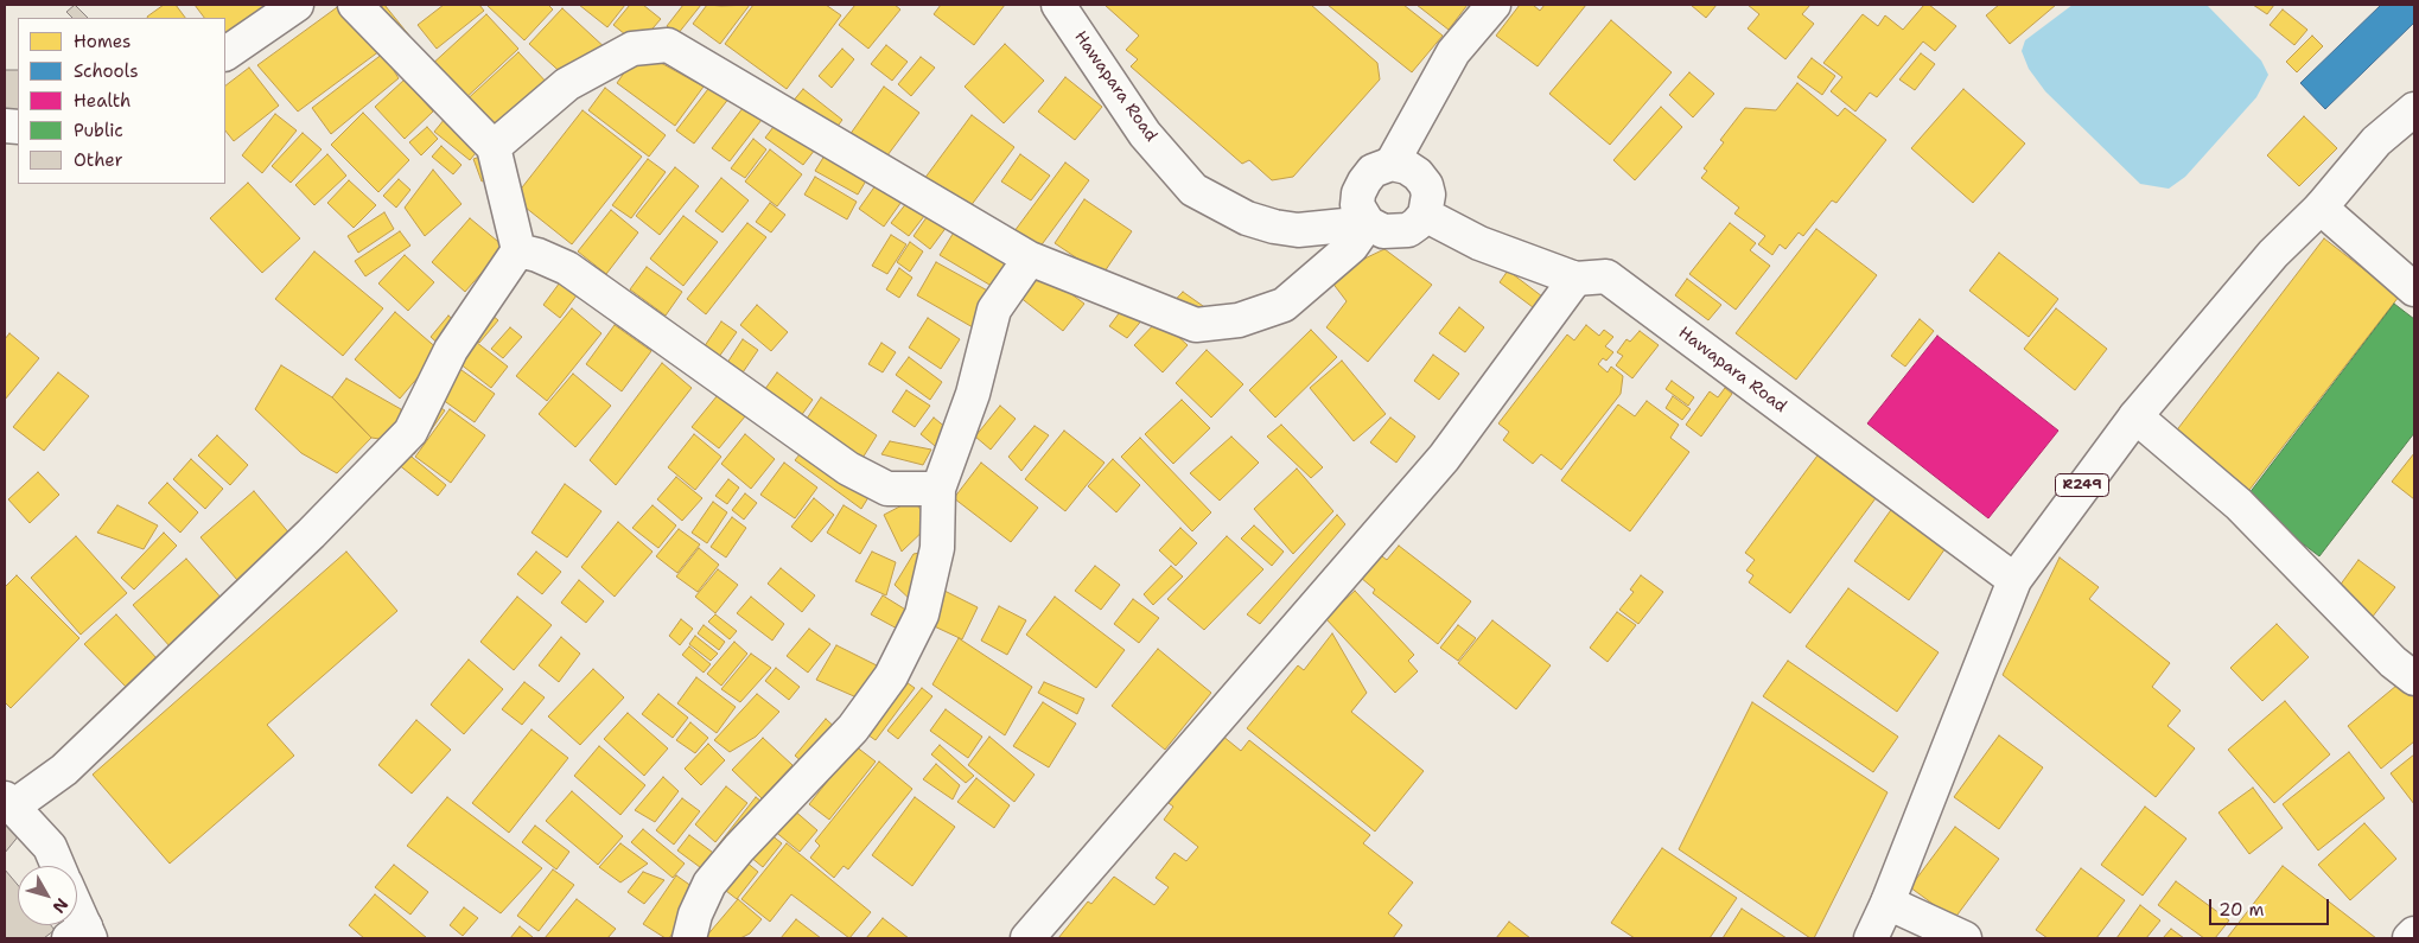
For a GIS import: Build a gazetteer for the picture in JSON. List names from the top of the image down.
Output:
{
  "streets": {
    "street": ["Hawapara Road", "R249"]
  },
  "crossings": [
    ["Hawapara Road", "R249"]
  ],
  "legend": [
    "Homes",
    "Schools",
    "Health",
    "Public",
    "Other"
  ],
  "scale_bar": "20 m",
  "north": "bottom right"
}
